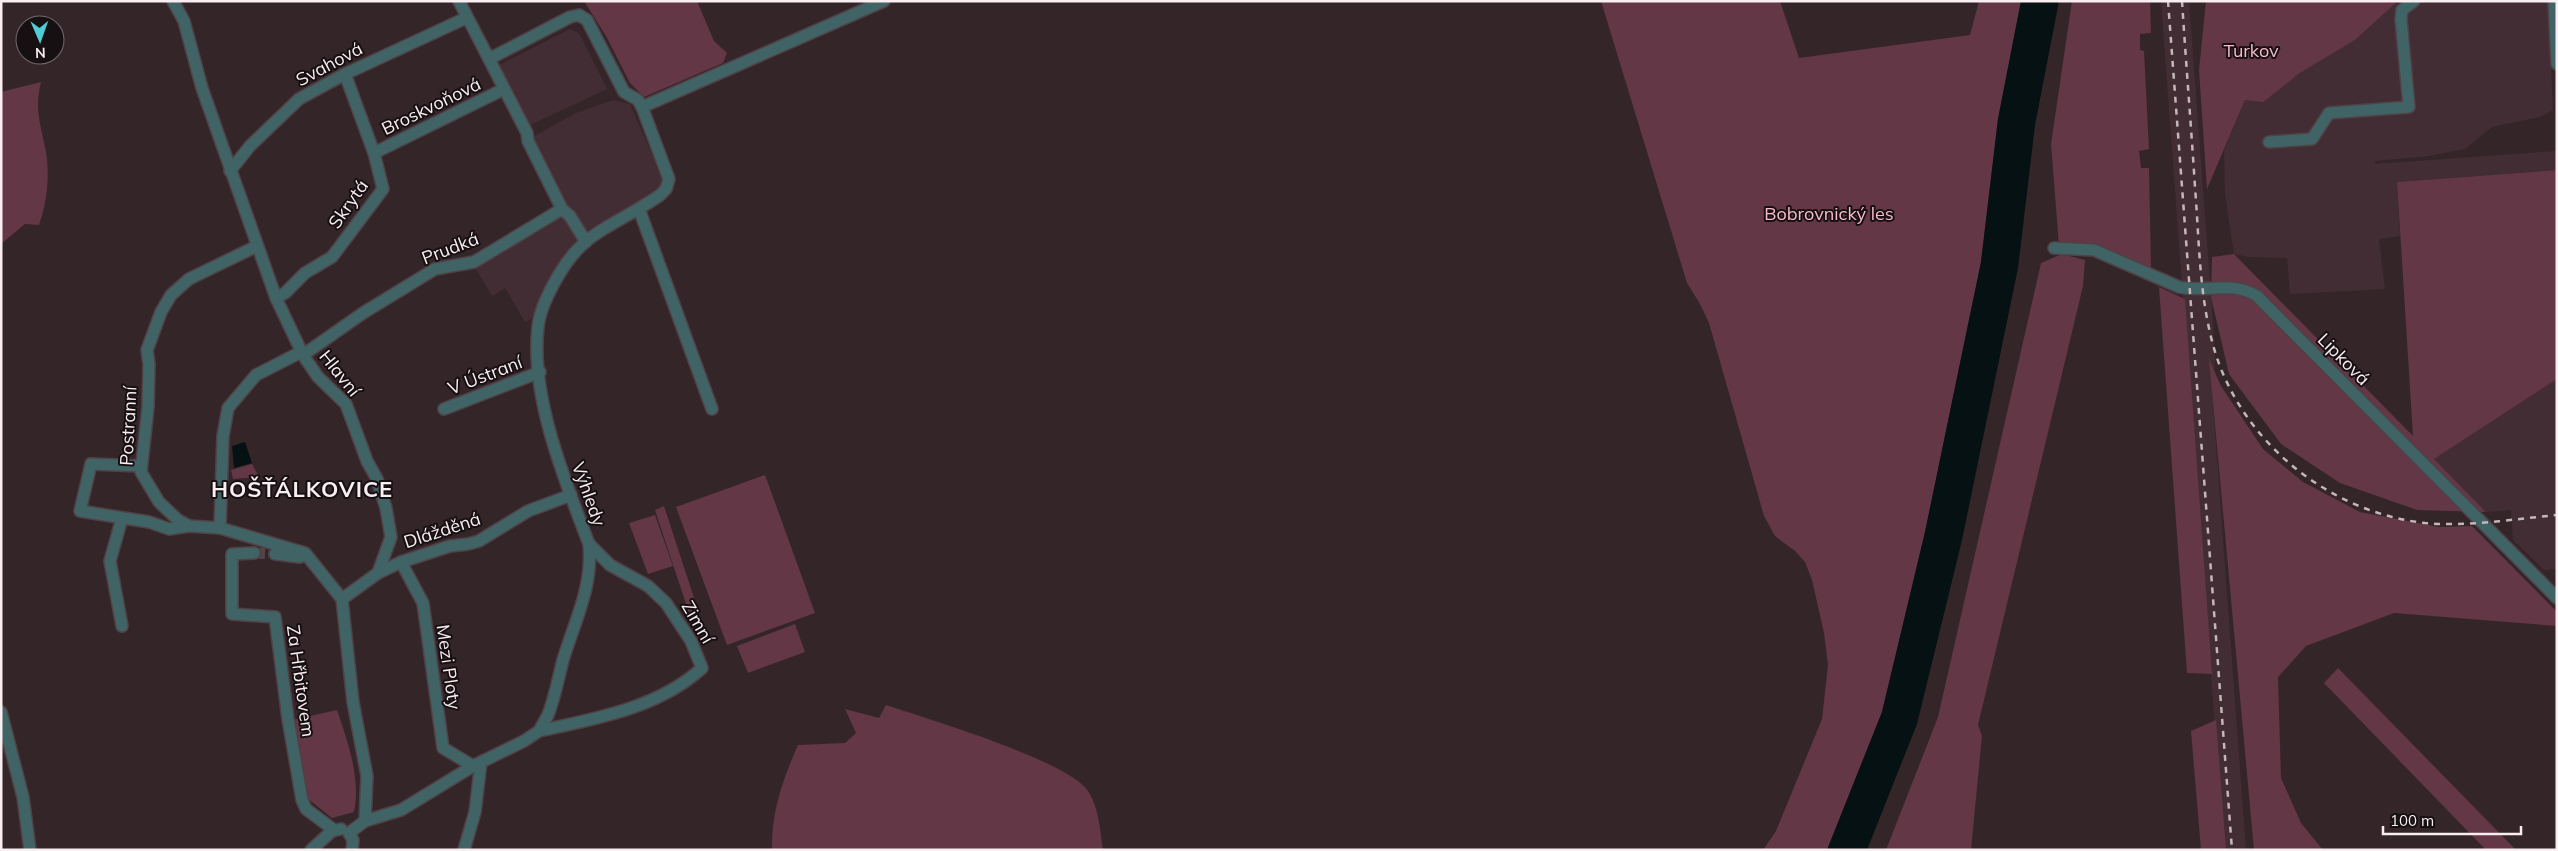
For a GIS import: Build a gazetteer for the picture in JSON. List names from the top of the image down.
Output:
{
  "streets": {
    "street": [
      "Svahová",
      "Broskvoňová",
      "Skrytá",
      "Prudká",
      "Lipková",
      "Hlavní",
      "V Ústraní",
      "Postranní",
      "Výhledy",
      "Dlážděná",
      "Zimní",
      "Mezi Ploty",
      "Za Hřbitovem"
    ]
  },
  "crossings": [
    ["Svahová", "Skrytá"],
    ["Svahová", "Hlavní"],
    ["Broskvoňová", "Skrytá"],
    ["Skrytá", "Hlavní"],
    ["Prudká", "Hlavní"],
    ["Hlavní", "Postranní"],
    ["Hlavní", "Dlážděná"],
    ["V Ústraní", "Výhledy"],
    ["Výhledy", "Dlážděná"],
    ["Výhledy", "Zimní"],
    ["Dlážděná", "Mezi Ploty"]
  ],
  "districts": ["HOŠŤÁLKOVICE"],
  "parks": ["Turkov", "Bobrovnický les"],
  "scale_bar": "100 m",
  "north": "bottom"
}
